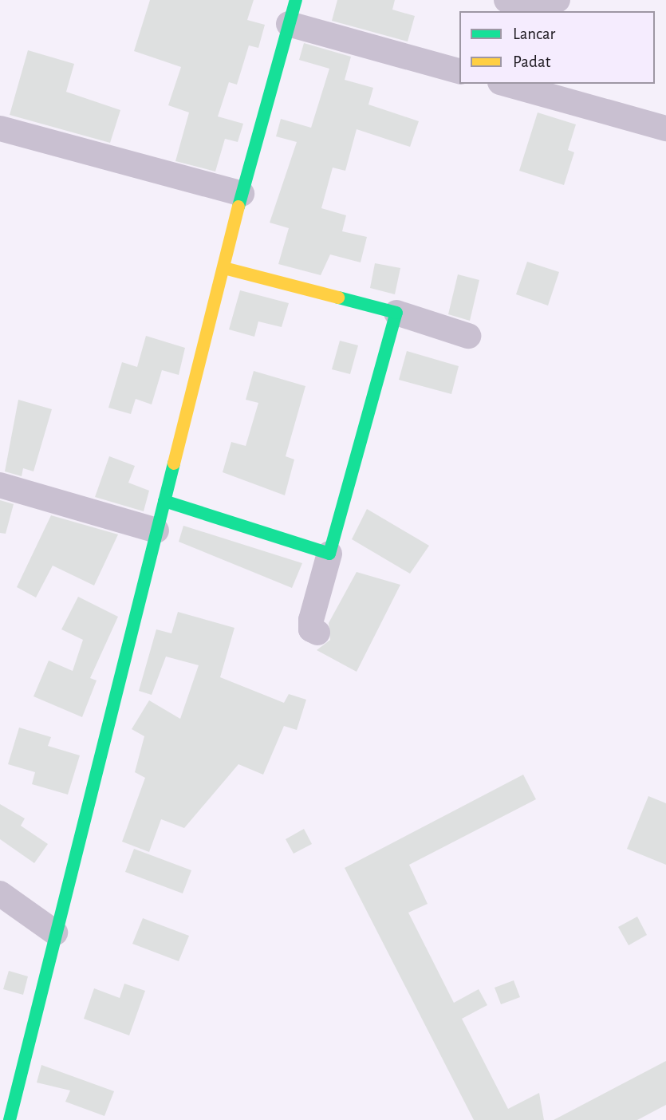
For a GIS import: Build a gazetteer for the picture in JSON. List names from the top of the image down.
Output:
{
  "legend": ["Lancar", "Padat"]
}
